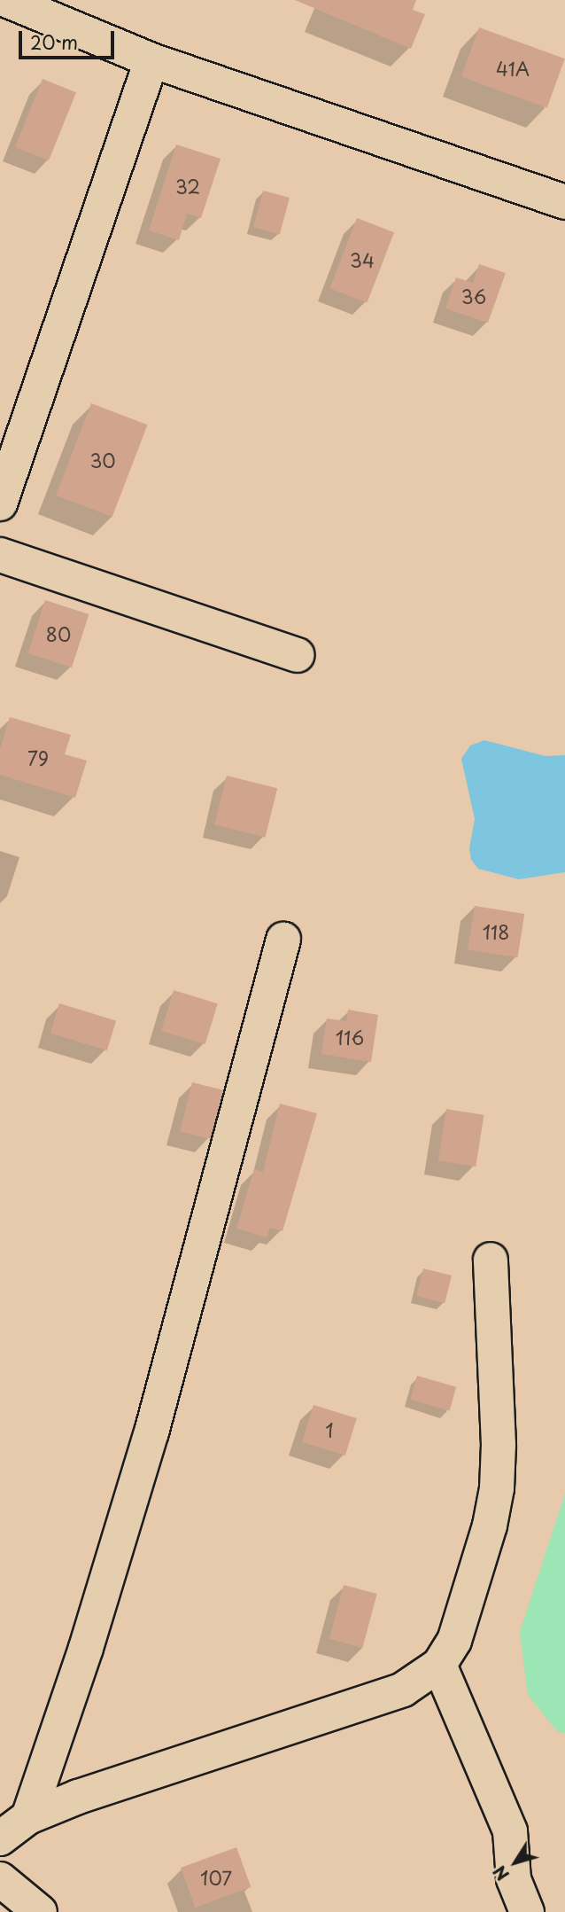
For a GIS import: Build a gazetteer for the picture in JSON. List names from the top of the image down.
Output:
{
  "house_numbers": [
    "41А",
    "32",
    "34",
    "36",
    "30",
    "80",
    "79",
    "118",
    "116",
    "1",
    "107"
  ],
  "scale_bar": "20 m",
  "north": "bottom left"
}
